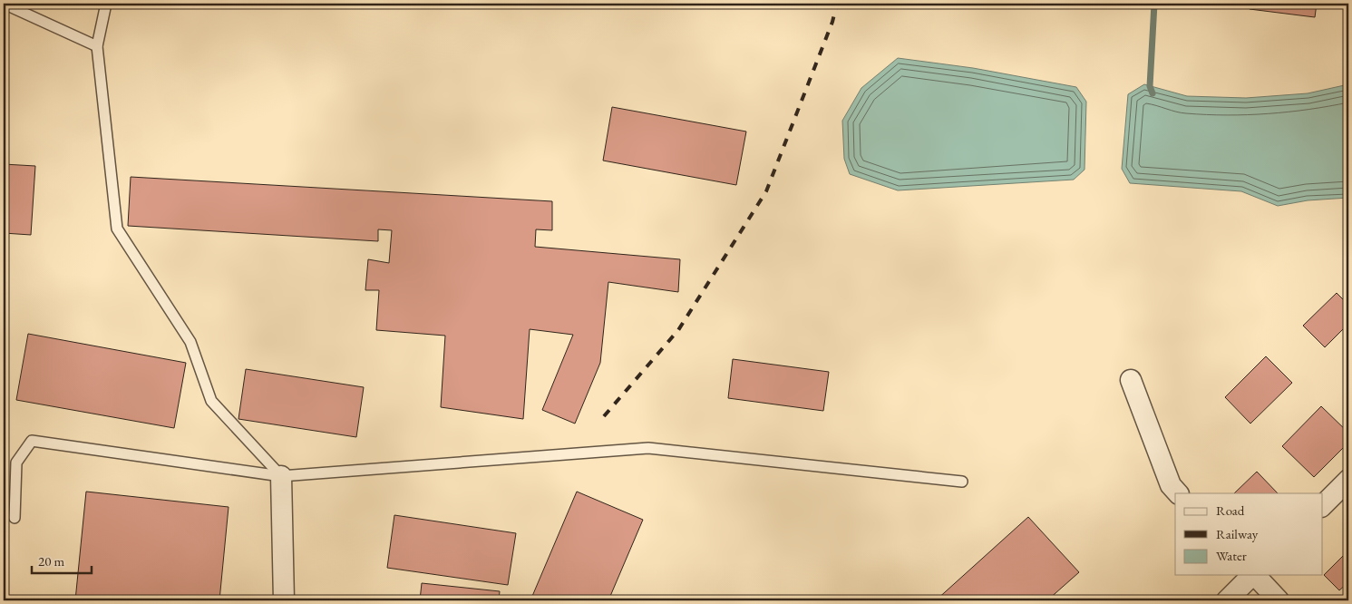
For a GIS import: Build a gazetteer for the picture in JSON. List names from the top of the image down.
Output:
{
  "legend": ["Road", "Railway", "Water"],
  "scale_bar": "20 m"
}
